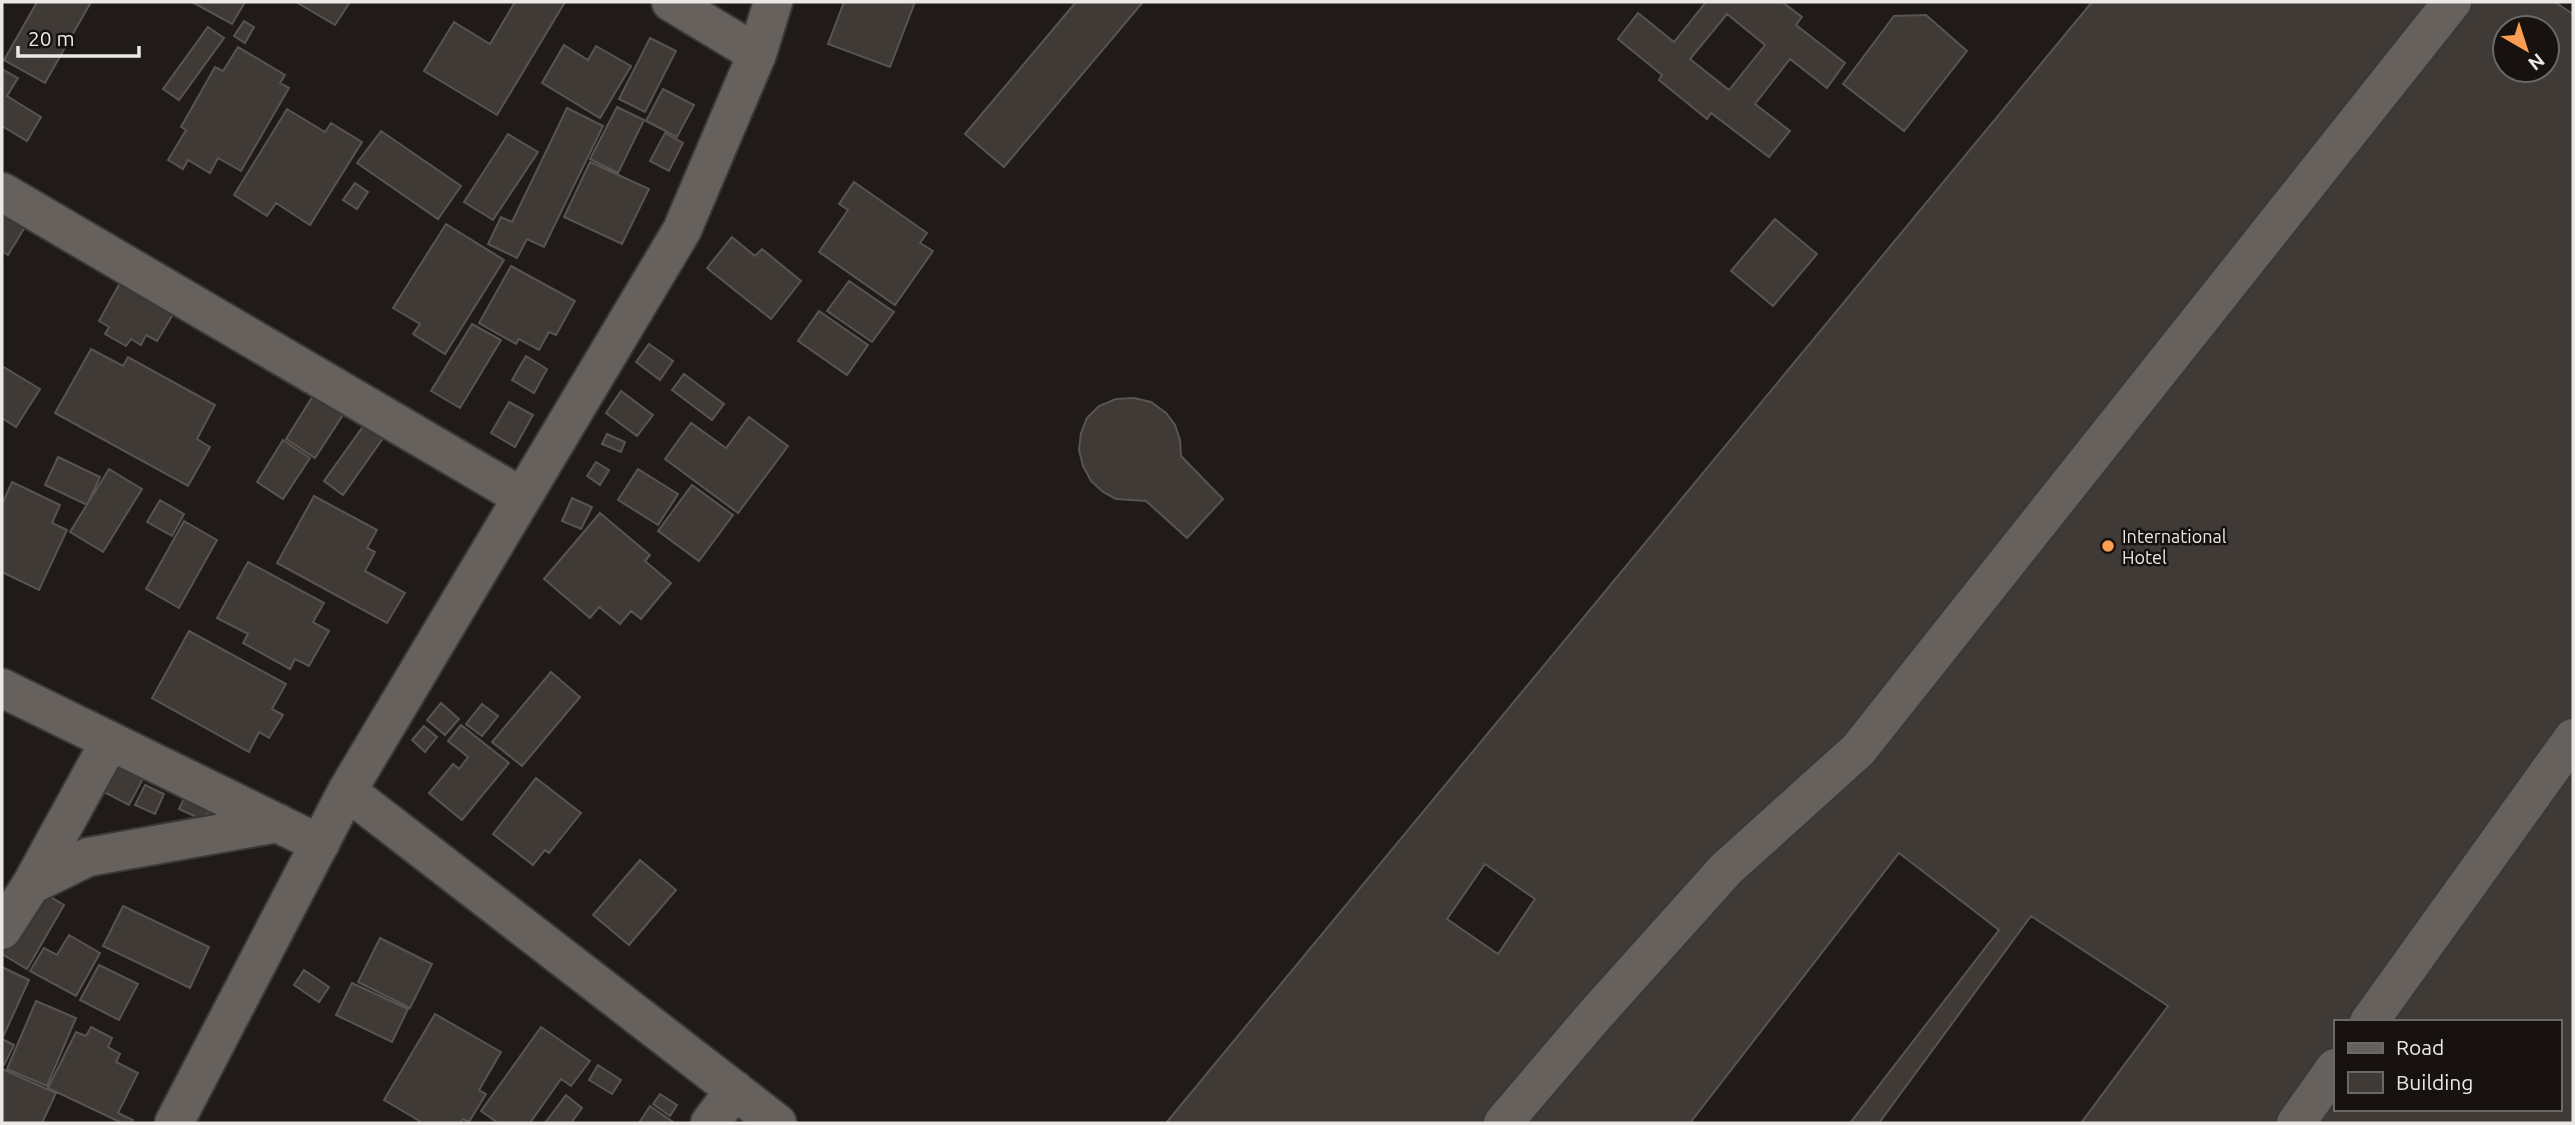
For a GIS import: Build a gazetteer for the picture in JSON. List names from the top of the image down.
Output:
{
  "places": ["International Hotel"],
  "legend": ["Road", "Building"],
  "scale_bar": "20 m",
  "north": "bottom right"
}
